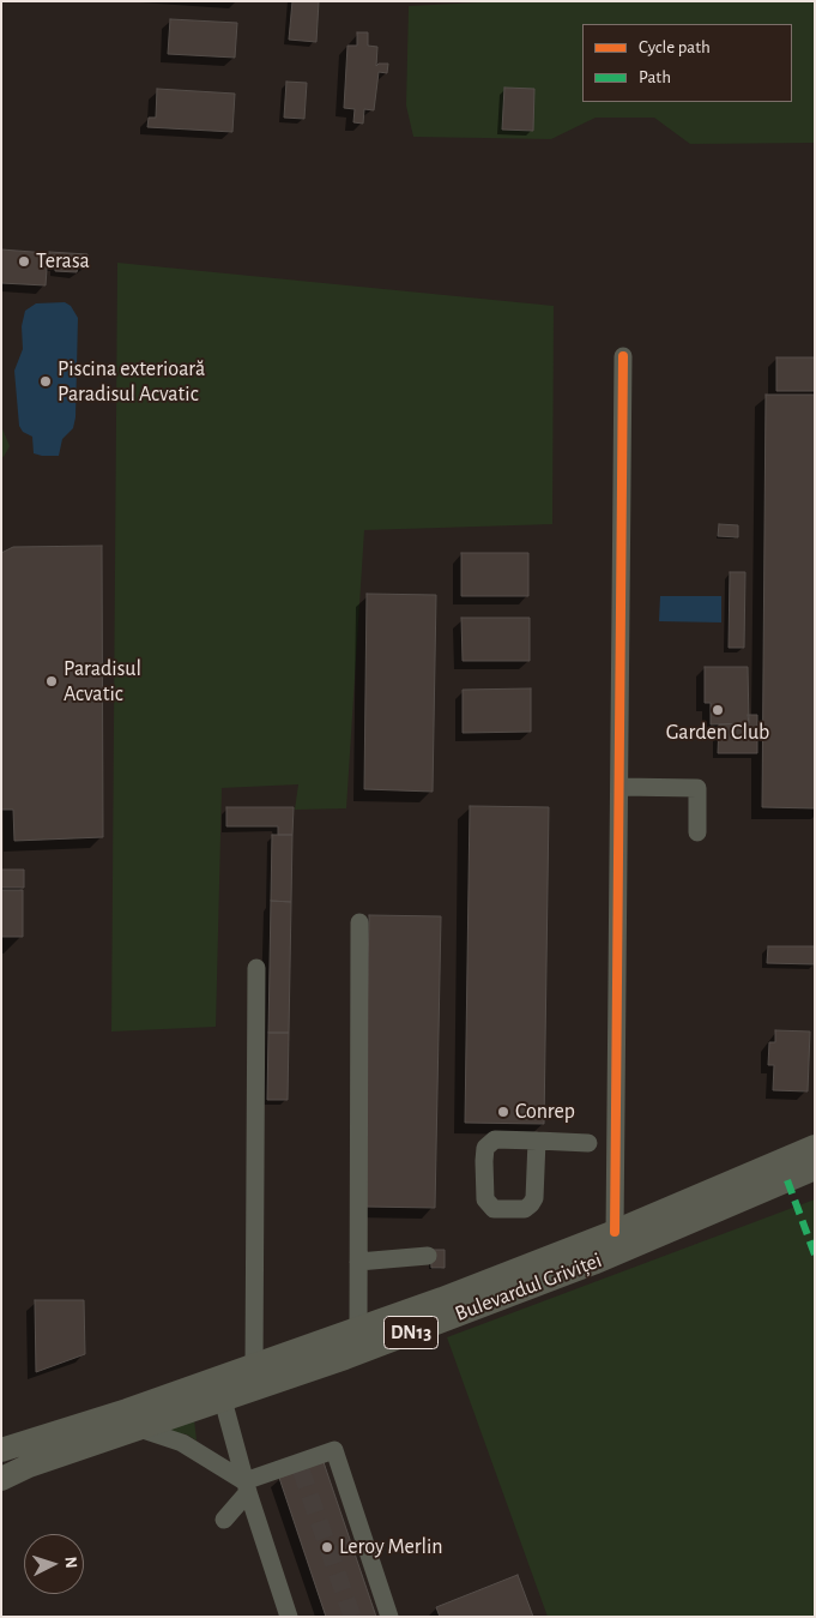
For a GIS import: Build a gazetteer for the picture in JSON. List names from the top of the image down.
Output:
{
  "streets": {
    "main road": ["Bulevardul Griviței", "DN13"]
  },
  "places": [
    "Terasa",
    "Piscina exterioară Paradisul Acvatic",
    "Paradisul Acvatic",
    "Garden Club",
    "Conrep",
    "Leroy Merlin"
  ],
  "legend": ["Cycle path", "Path"],
  "north": "right"
}
